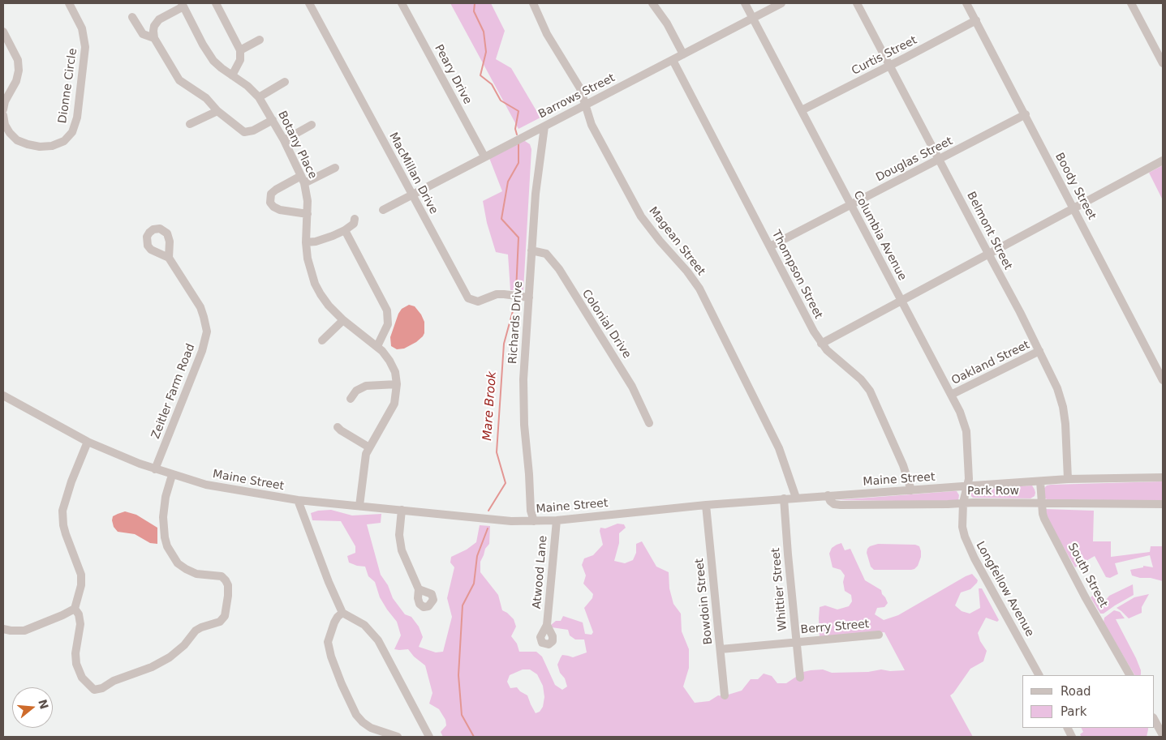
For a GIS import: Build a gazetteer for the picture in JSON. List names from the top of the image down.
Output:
{
  "streets": {
    "street": [
      "Curtis Street",
      "Peary Drive",
      "Dionne Circle",
      "Barrows Street",
      "Botany Place",
      "Douglas Street",
      "MacMillan Drive",
      "Boody Street",
      "Belmont Street",
      "Columbia Avenue",
      "Magean Street",
      "Thompson Street",
      "Richards Drive",
      "Colonial Drive",
      "Oakland Street",
      "Zeitler Farm Road",
      "Maine Street",
      "Park Row",
      "Atwood Lane",
      "South Street",
      "Whittier Street",
      "Longfellow Avenue",
      "Bowdoin Street",
      "Berry Street"
    ]
  },
  "crossings": [
    ["Curtis Street", "Boody Street"],
    ["Curtis Street", "Belmont Street"],
    ["Curtis Street", "Columbia Avenue"],
    ["Peary Drive", "Barrows Street"],
    ["Barrows Street", "MacMillan Drive"],
    ["Barrows Street", "Columbia Avenue"],
    ["Barrows Street", "Magean Street"],
    ["Barrows Street", "Thompson Street"],
    ["Barrows Street", "Richards Drive"],
    ["Botany Place", "Maine Street"],
    ["Douglas Street", "Boody Street"],
    ["Douglas Street", "Belmont Street"],
    ["Douglas Street", "Columbia Avenue"],
    ["Douglas Street", "Thompson Street"],
    ["MacMillan Drive", "Richards Drive"],
    ["Belmont Street", "Oakland Street"],
    ["Belmont Street", "Maine Street"],
    ["Columbia Avenue", "Oakland Street"],
    ["Columbia Avenue", "Maine Street"],
    ["Columbia Avenue", "Longfellow Avenue"],
    ["Magean Street", "Maine Street"],
    ["Thompson Street", "Maine Street"],
    ["Richards Drive", "Colonial Drive"],
    ["Richards Drive", "Maine Street"],
    ["Zeitler Farm Road", "Maine Street"],
    ["Maine Street", "Park Row"],
    ["Maine Street", "Atwood Lane"],
    ["Maine Street", "South Street"],
    ["Maine Street", "Whittier Street"],
    ["Maine Street", "Longfellow Avenue"],
    ["Maine Street", "Bowdoin Street"],
    ["Park Row", "South Street"],
    ["Park Row", "Longfellow Avenue"],
    ["Whittier Street", "Berry Street"],
    ["Bowdoin Street", "Berry Street"]
  ],
  "water": ["Mare Brook"],
  "legend": ["Road", "Park"],
  "north": "right"
}
